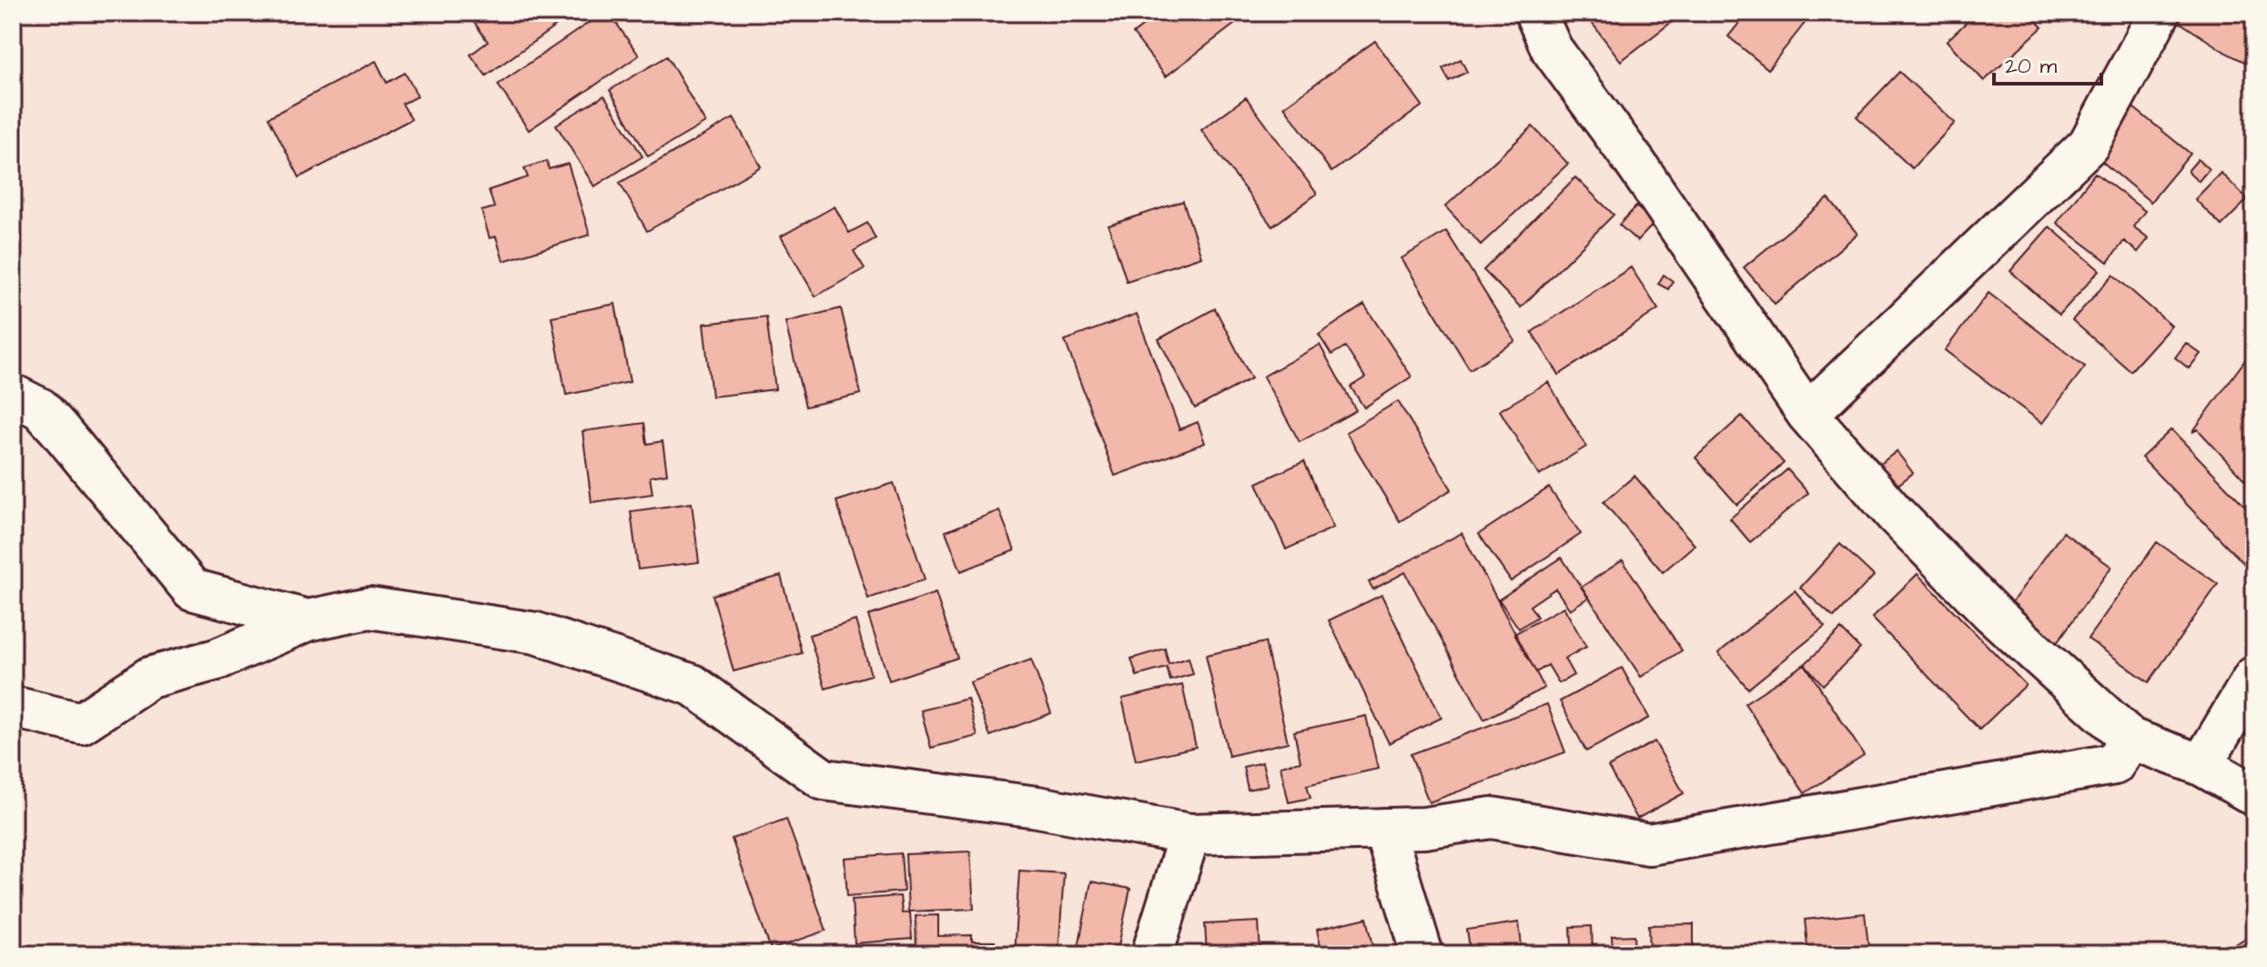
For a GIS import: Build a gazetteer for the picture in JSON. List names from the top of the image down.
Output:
{
  "scale_bar": "20 m"
}
